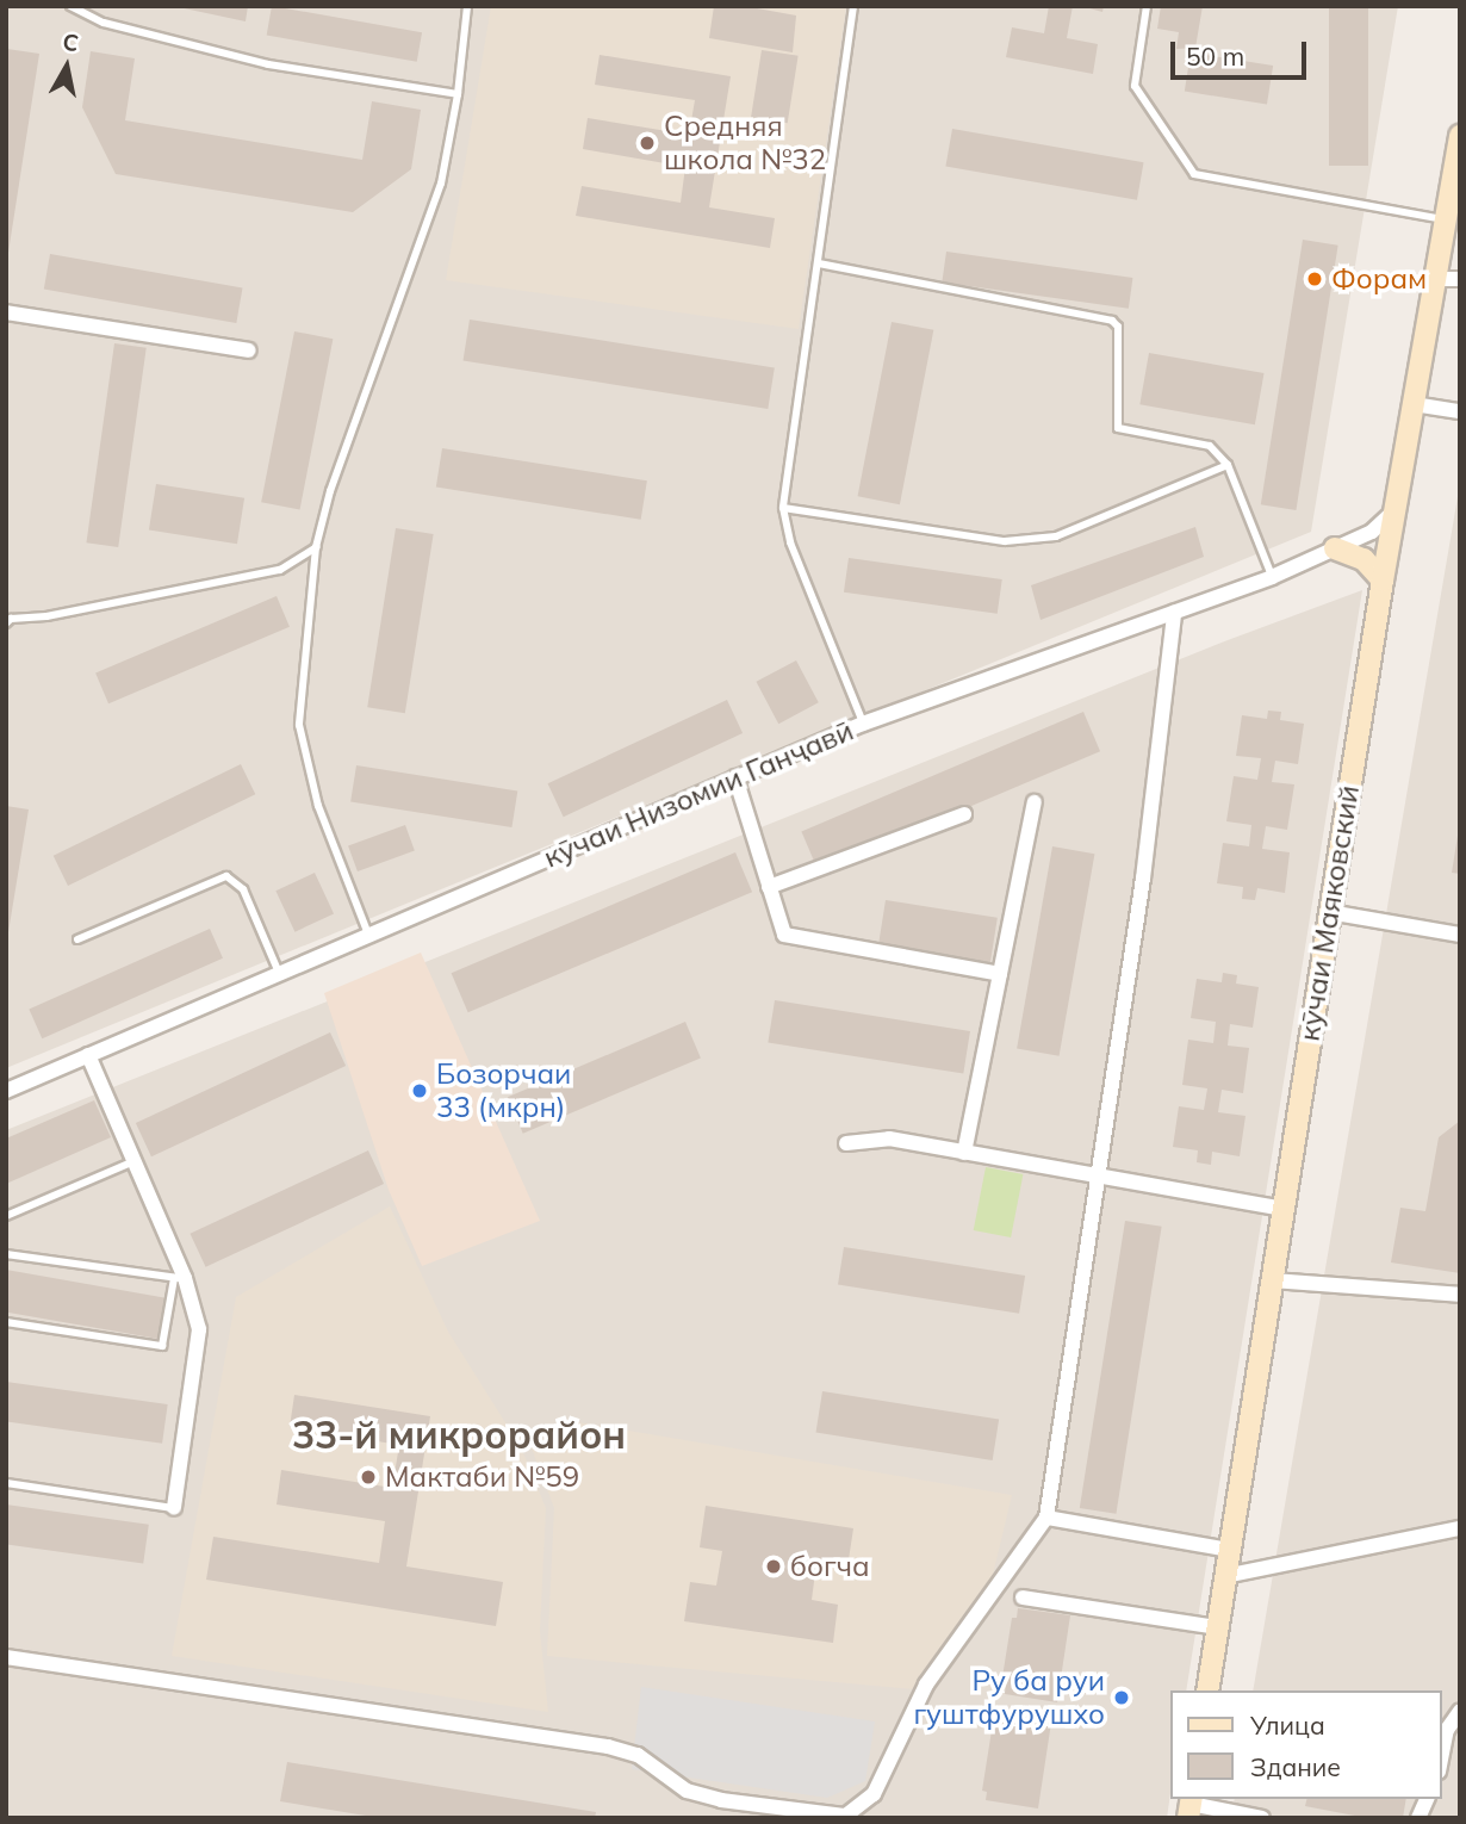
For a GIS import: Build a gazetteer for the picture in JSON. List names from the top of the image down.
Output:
{
  "streets": {
    "street": ["кӯчаи Низомии Ганҷавӣ", "кӯчаи Маяковский"]
  },
  "crossings": [
    ["кӯчаи Низомии Ганҷавӣ", "кӯчаи Маяковский"]
  ],
  "districts": ["33-й микрорайон"],
  "places": [
    "Средняя школа №32",
    "Форам",
    "Бозорчаи 33 (мкрн)",
    "Мактаби №59",
    "богча",
    "Ру ба руи гуштфурушхо"
  ],
  "legend": ["Улица", "Здание"],
  "scale_bar": "50 m",
  "north": "top"
}
